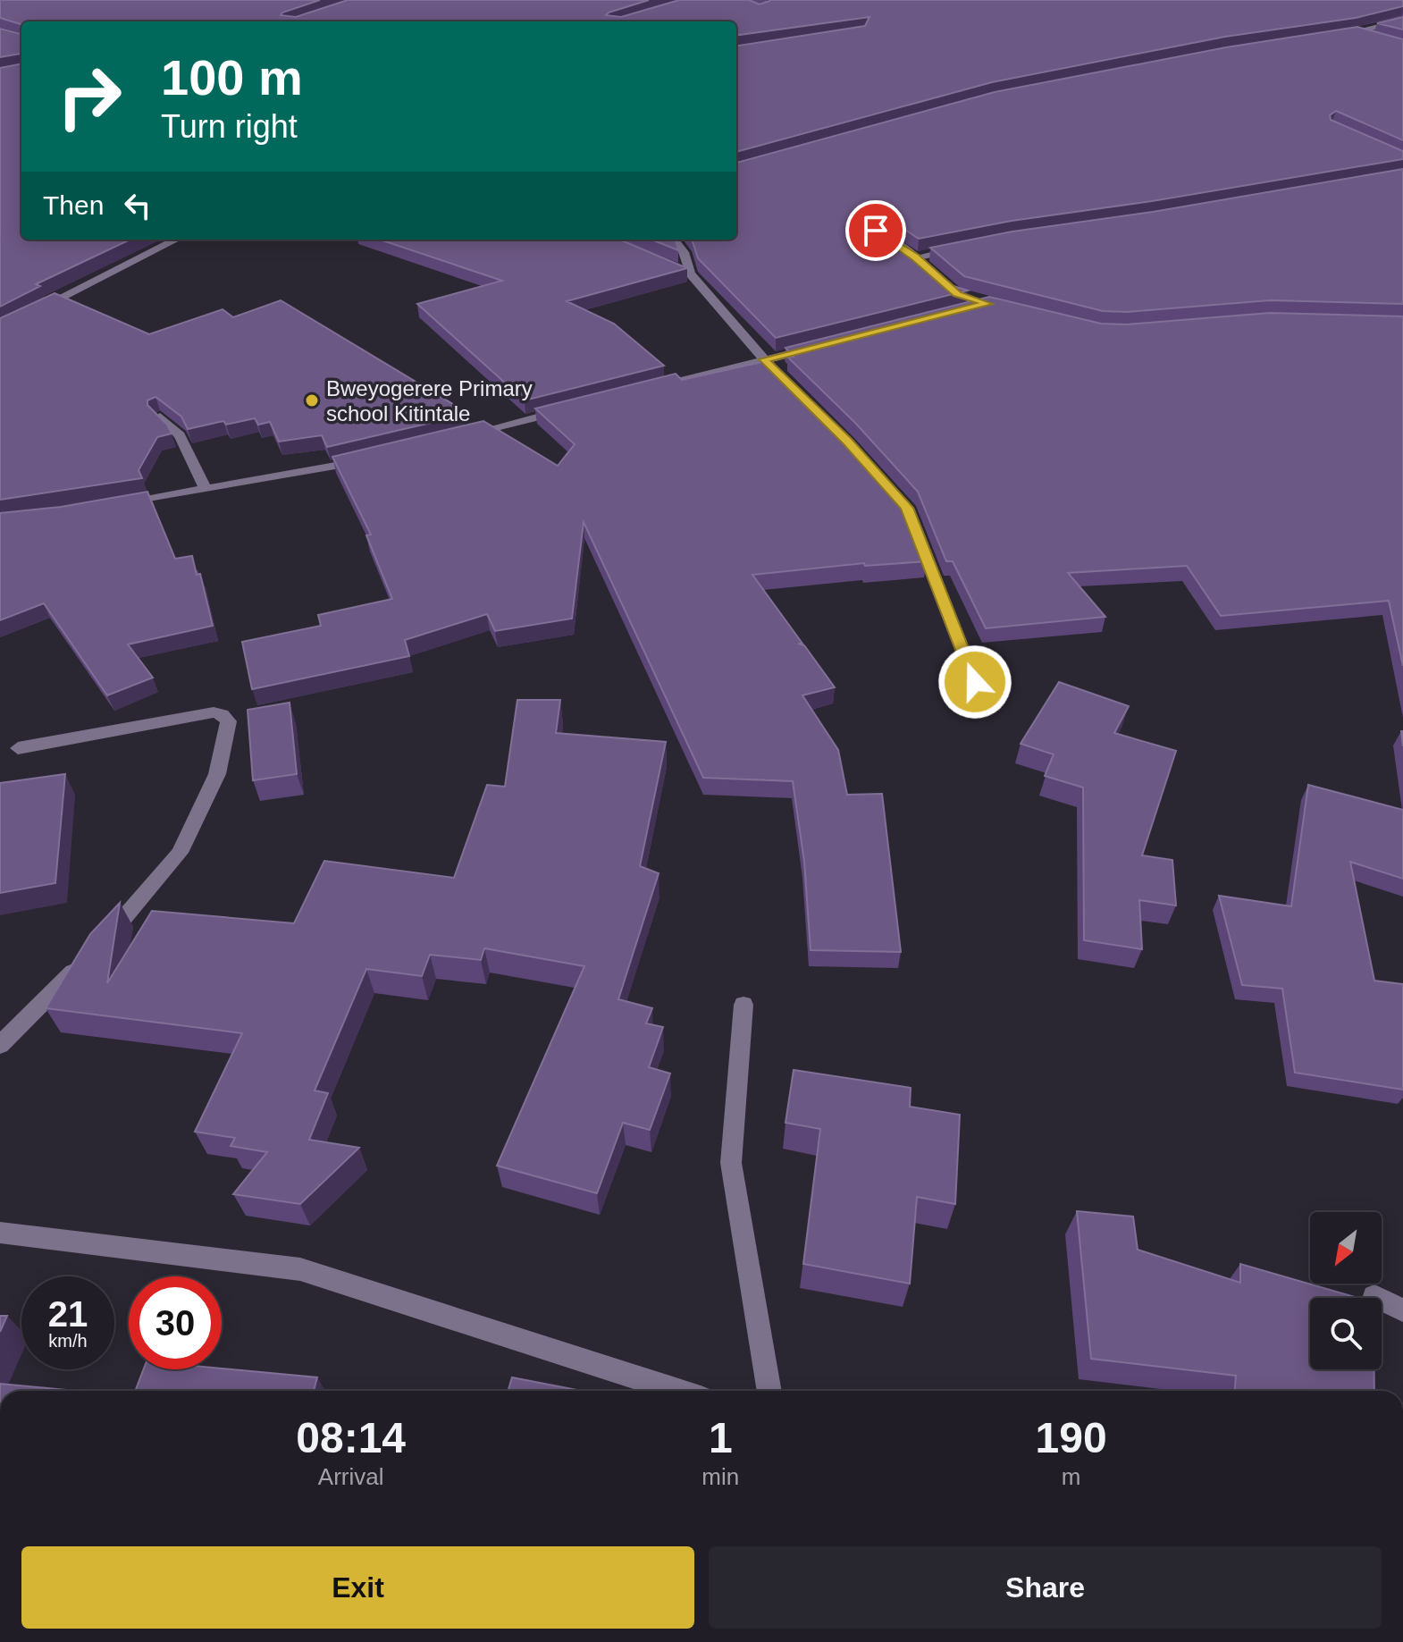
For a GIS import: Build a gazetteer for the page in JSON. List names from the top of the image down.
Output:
{
  "places": ["Bweyogerere Primary school Kitintale"],
  "north": "bottom left",
  "page": {
    "turn": ["100 m", "Turn right"],
    "then": "Then",
    "speed": "21 km/h",
    "limit": "30",
    "eta": [
      "08:14",
      "Arrival",
      "1",
      "min",
      "190",
      "m"
    ],
    "buttons": ["Exit", "Share"]
  }
}
